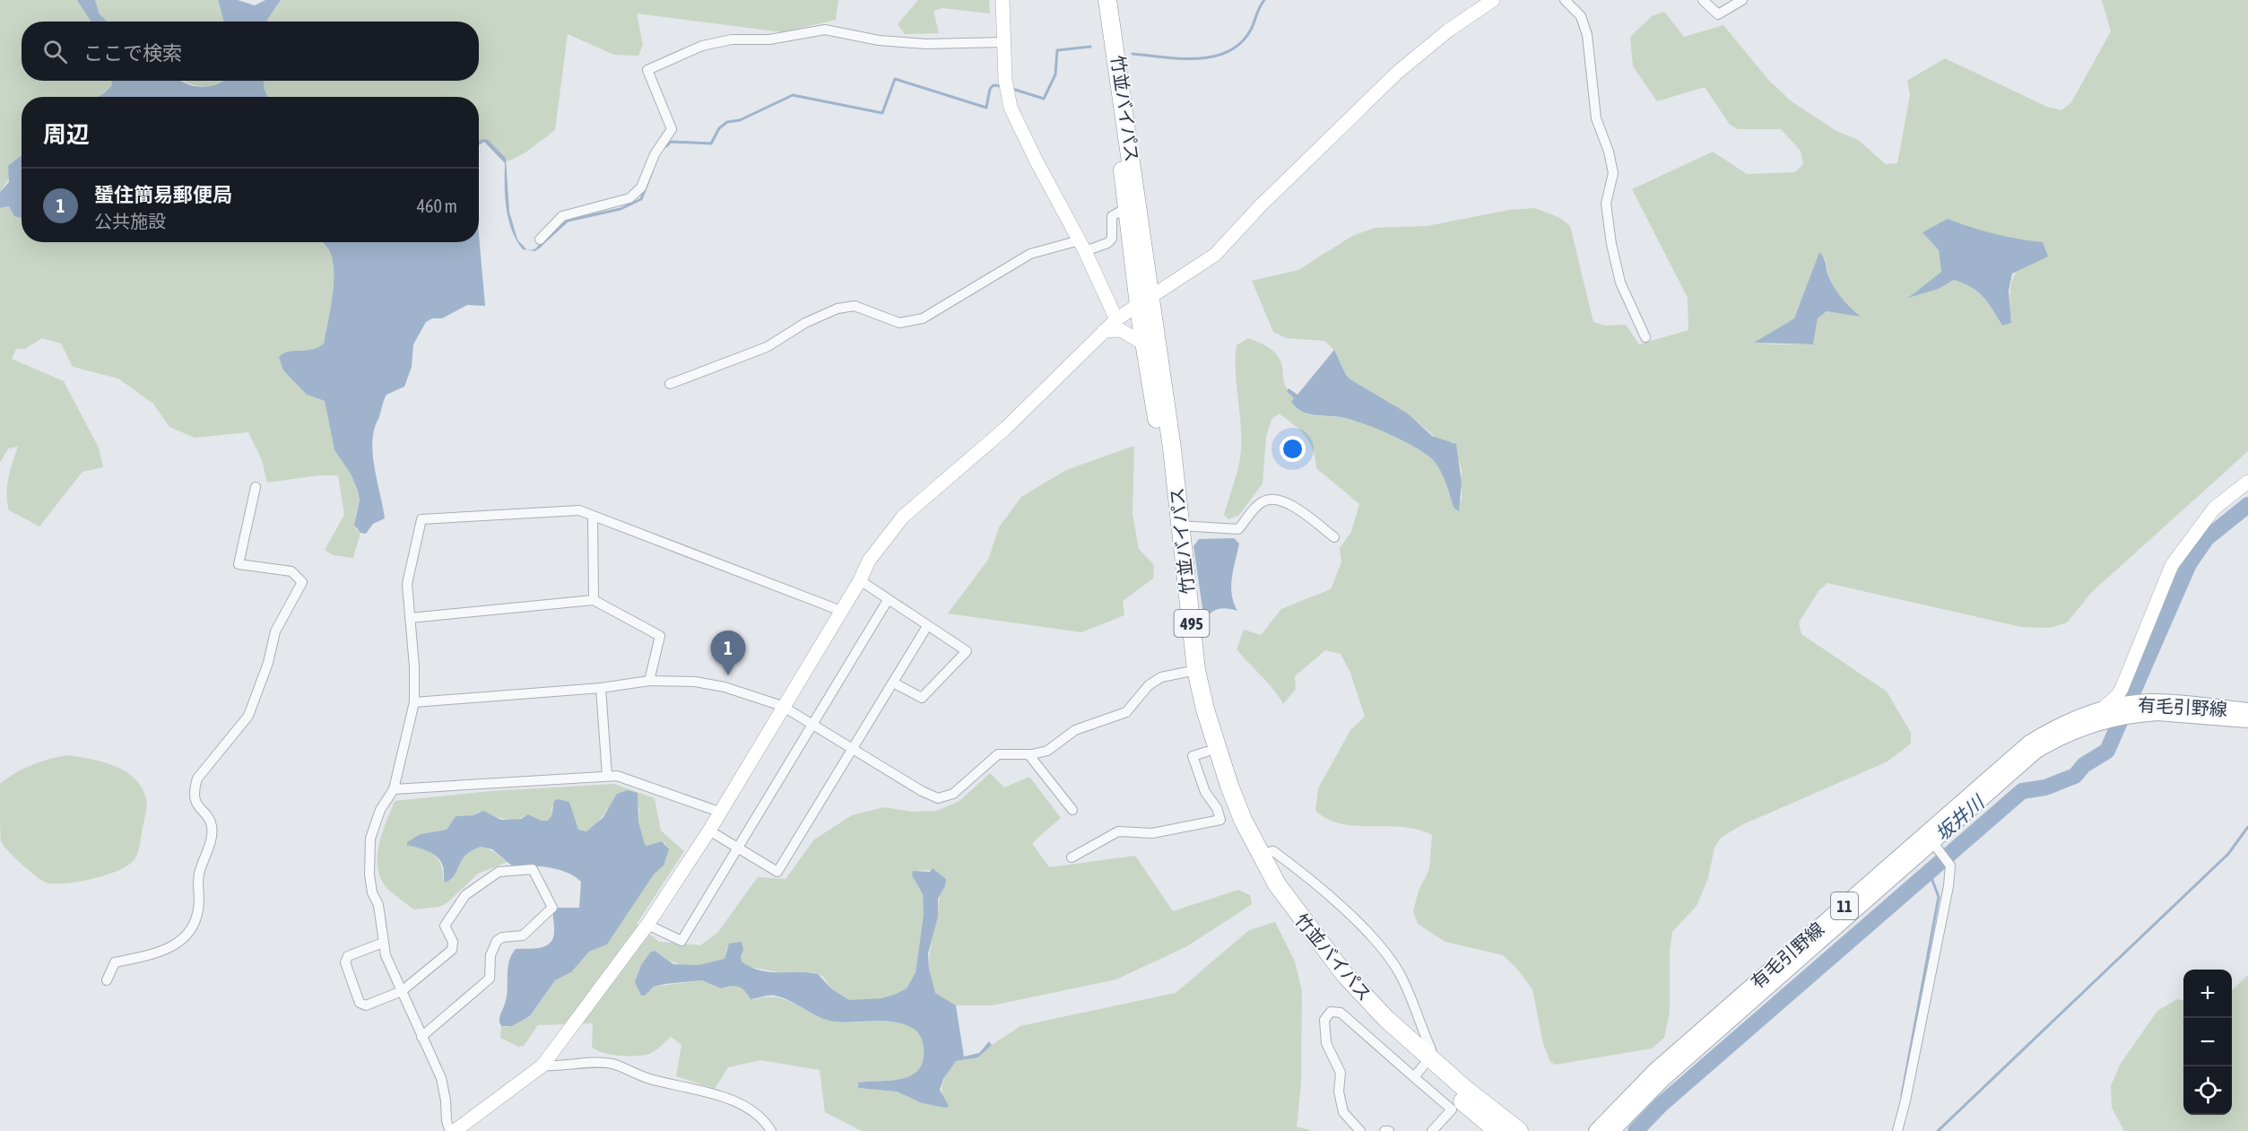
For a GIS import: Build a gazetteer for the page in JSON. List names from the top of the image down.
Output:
{
  "streets": {
    "highway": ["竹並バイパス", "495"],
    "main road": ["有毛引野線", "11"]
  },
  "water": ["坂井川"],
  "page": {
    "search": "ここで検索",
    "heading": "周辺",
    "list": [
      {
        "mark": "1",
        "name": "蜑住簡易郵便局",
        "note": "公共施設",
        "value": "460 m"
      }
    ],
    "pins": "1",
    "map_buttons": ["+", "−"]
  }
}
